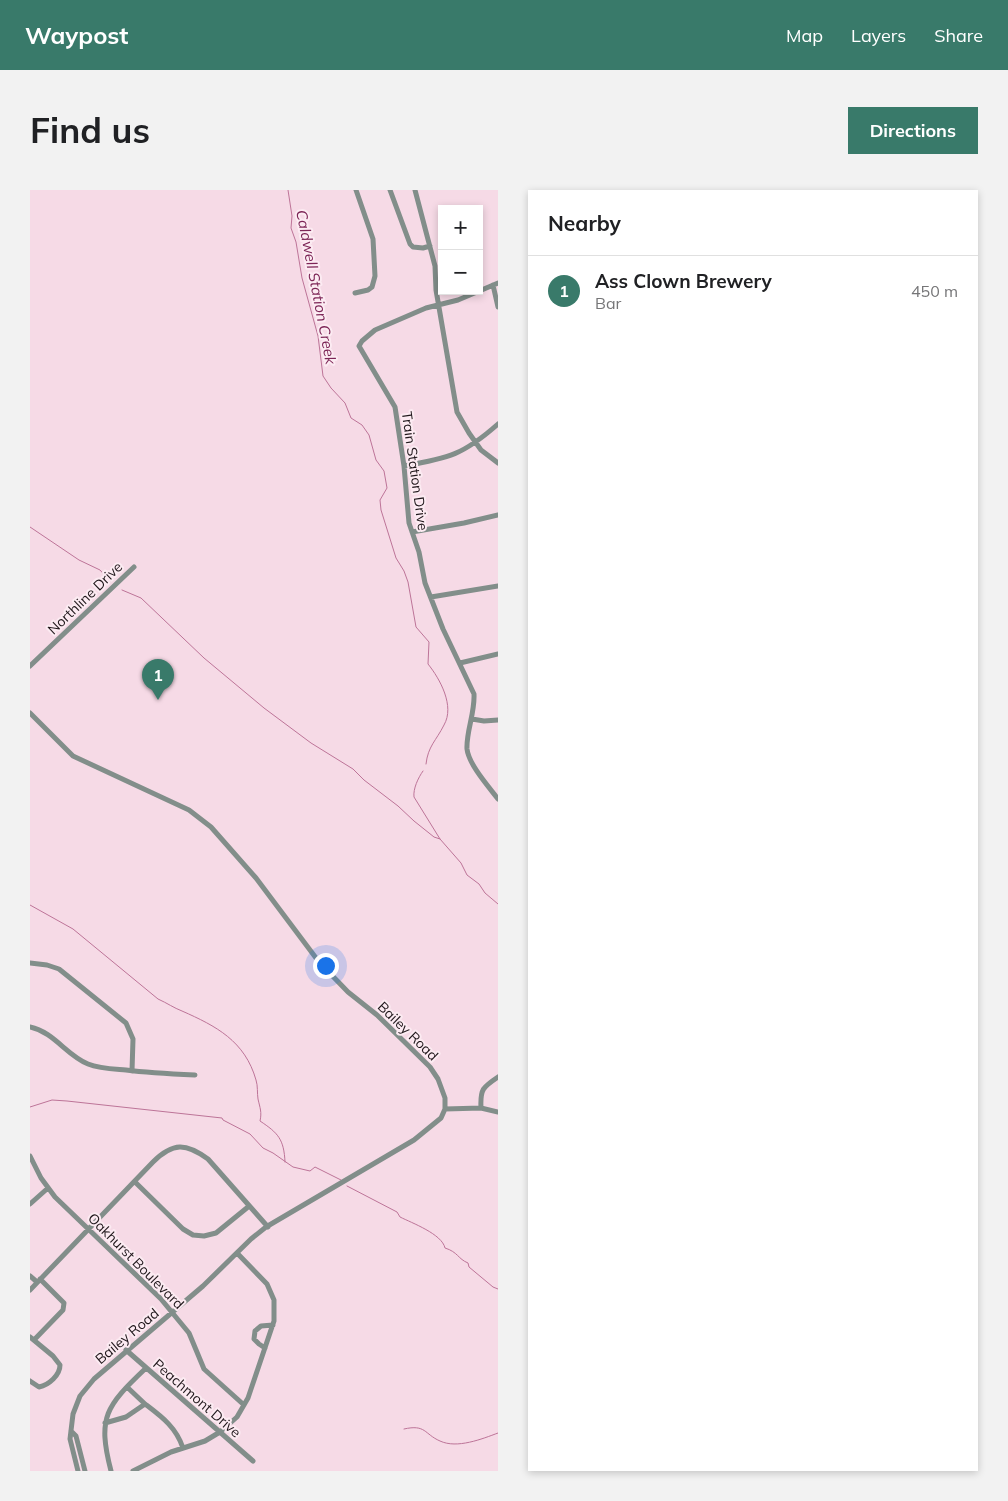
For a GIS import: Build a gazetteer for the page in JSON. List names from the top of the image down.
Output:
{
  "streets": {
    "street": [
      "Train Station Drive",
      "Northline Drive",
      "Bailey Road",
      "Oakhurst Boulevard",
      "Peachmont Drive"
    ]
  },
  "crossings": [
    ["Bailey Road", "Oakhurst Boulevard"],
    ["Bailey Road", "Peachmont Drive"]
  ],
  "water": ["Caldwell Station Creek"],
  "page": {
    "header": "Waypost",
    "nav": ["Map", "Layers", "Share"],
    "buttons": "Directions",
    "title": "Find us",
    "heading": "Nearby",
    "map_buttons": ["+", "−"],
    "list": [
      {
        "mark": "1",
        "name": "Ass Clown Brewery",
        "note": "Bar",
        "value": "450 m"
      }
    ],
    "pins": "1"
  }
}
